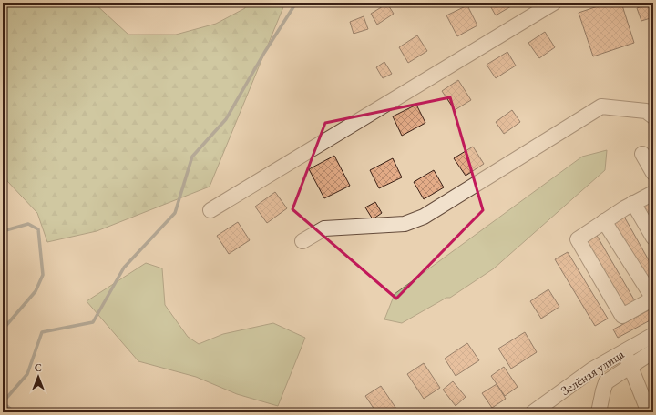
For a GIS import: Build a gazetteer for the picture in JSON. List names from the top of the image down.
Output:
{
  "streets": {
    "street": ["Зелёная улица"]
  },
  "north": "top"
}
